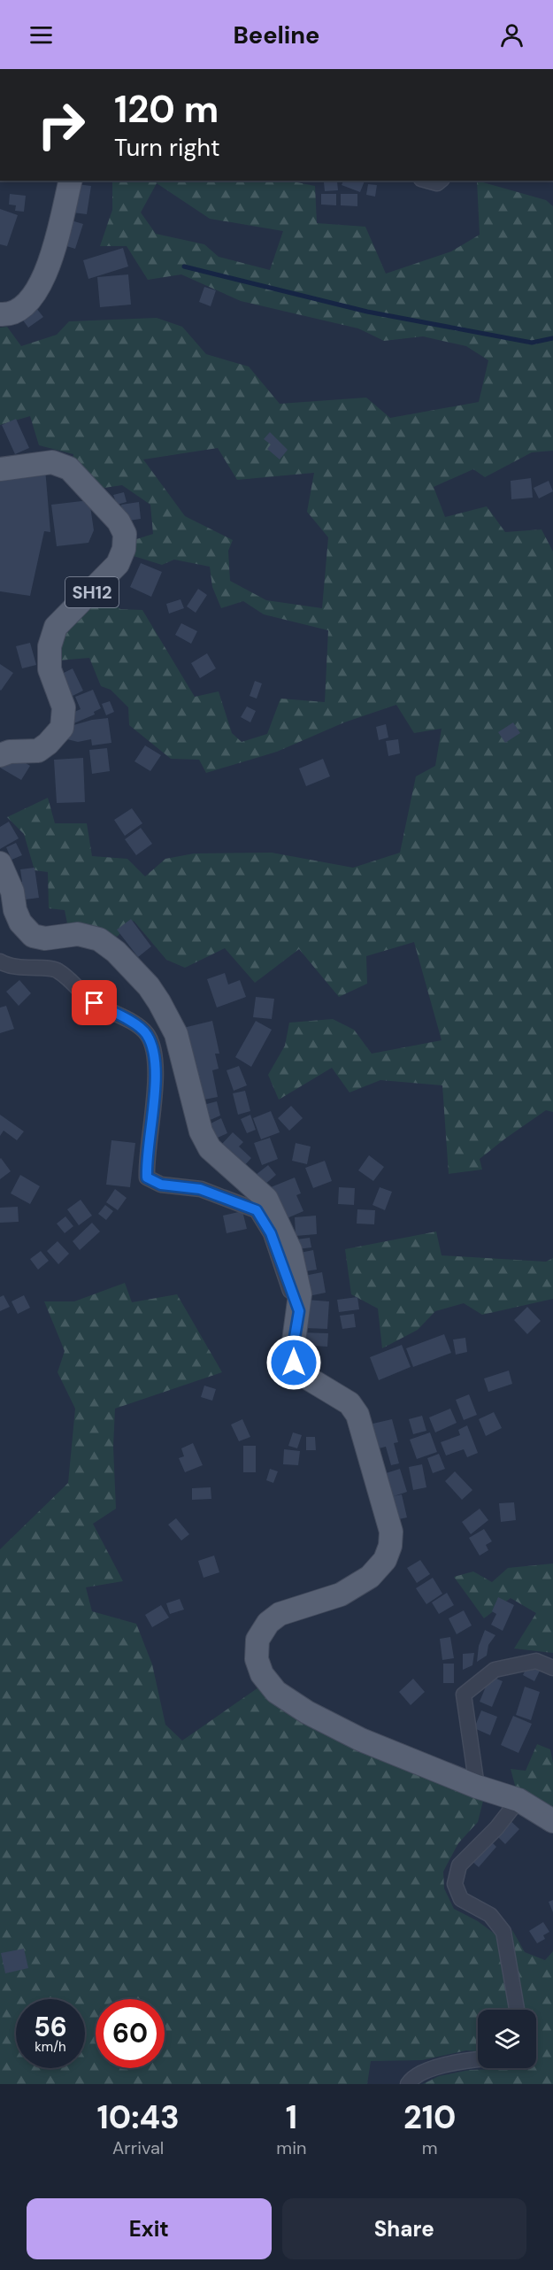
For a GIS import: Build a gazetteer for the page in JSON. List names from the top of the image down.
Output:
{
  "streets": {
    "main road": ["SH12"]
  },
  "page": {
    "header": "Beeline",
    "turn": ["120 m", "Turn right"],
    "speed": "56 km/h",
    "limit": "60",
    "eta": [
      "10:43",
      "Arrival",
      "1",
      "min",
      "210",
      "m"
    ],
    "buttons": ["Exit", "Share"]
  }
}
